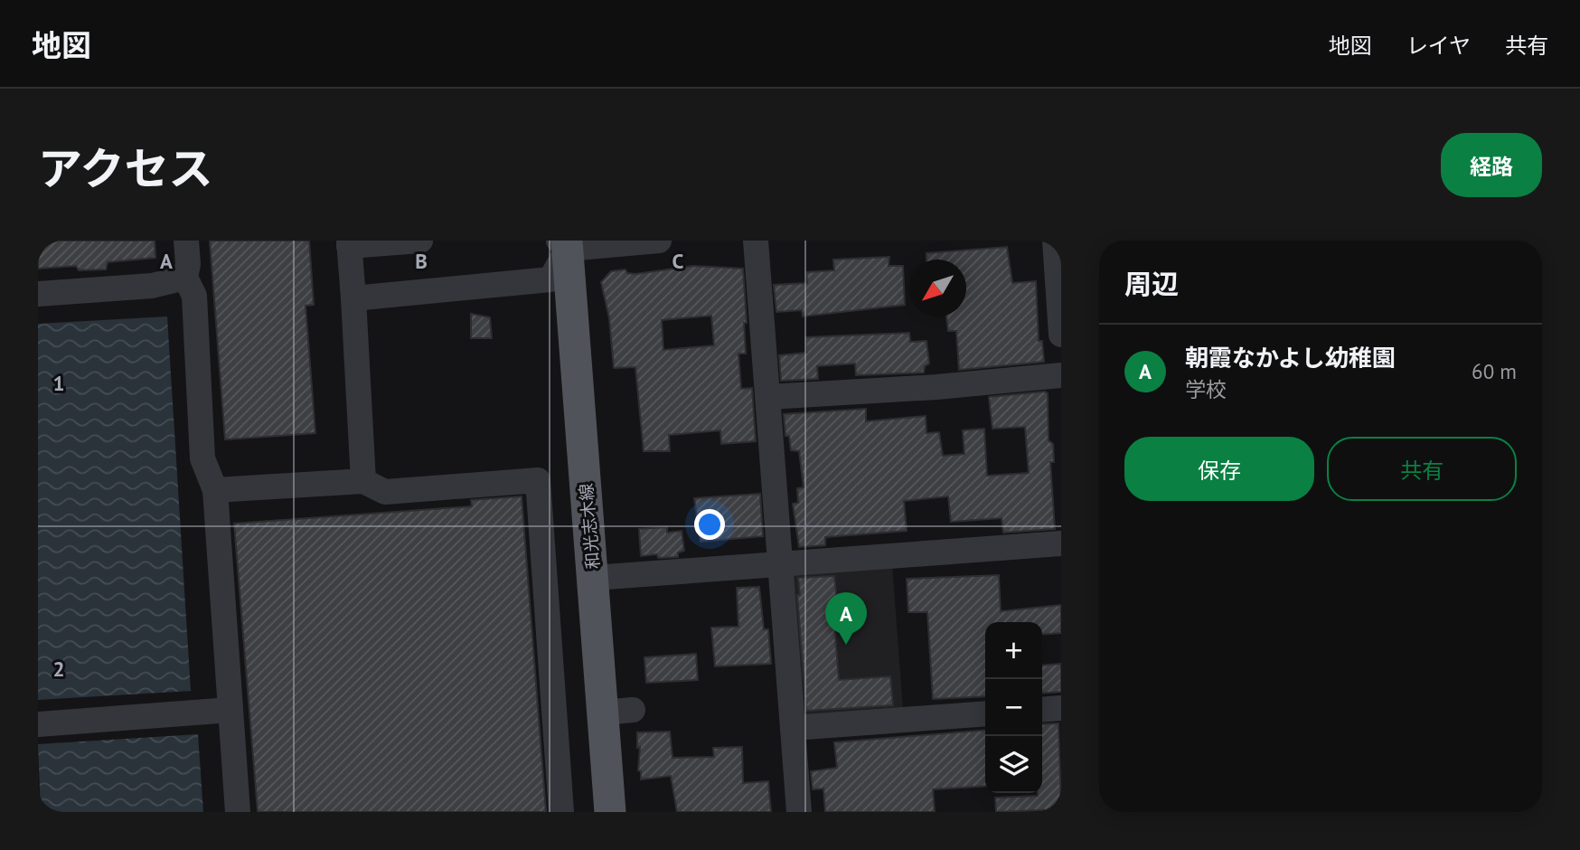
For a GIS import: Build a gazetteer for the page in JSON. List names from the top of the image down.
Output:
{
  "streets": {
    "main road": ["和光志木線"]
  },
  "north": "bottom left",
  "page": {
    "header": "地図",
    "nav": ["地図", "レイヤ", "共有"],
    "title": "アクセス",
    "buttons": [
      "経路",
      ["保存", "共有"]
    ],
    "heading": "周辺",
    "list": [
      {
        "mark": "A",
        "name": "朝霞なかよし幼稚園",
        "note": "学校",
        "value": "60 m"
      }
    ],
    "pins": "A",
    "map_buttons": ["+", "−"]
  },
  "grid": {
    "columns": ["A", "B", "C"],
    "rows": ["1", "2"]
  }
}
